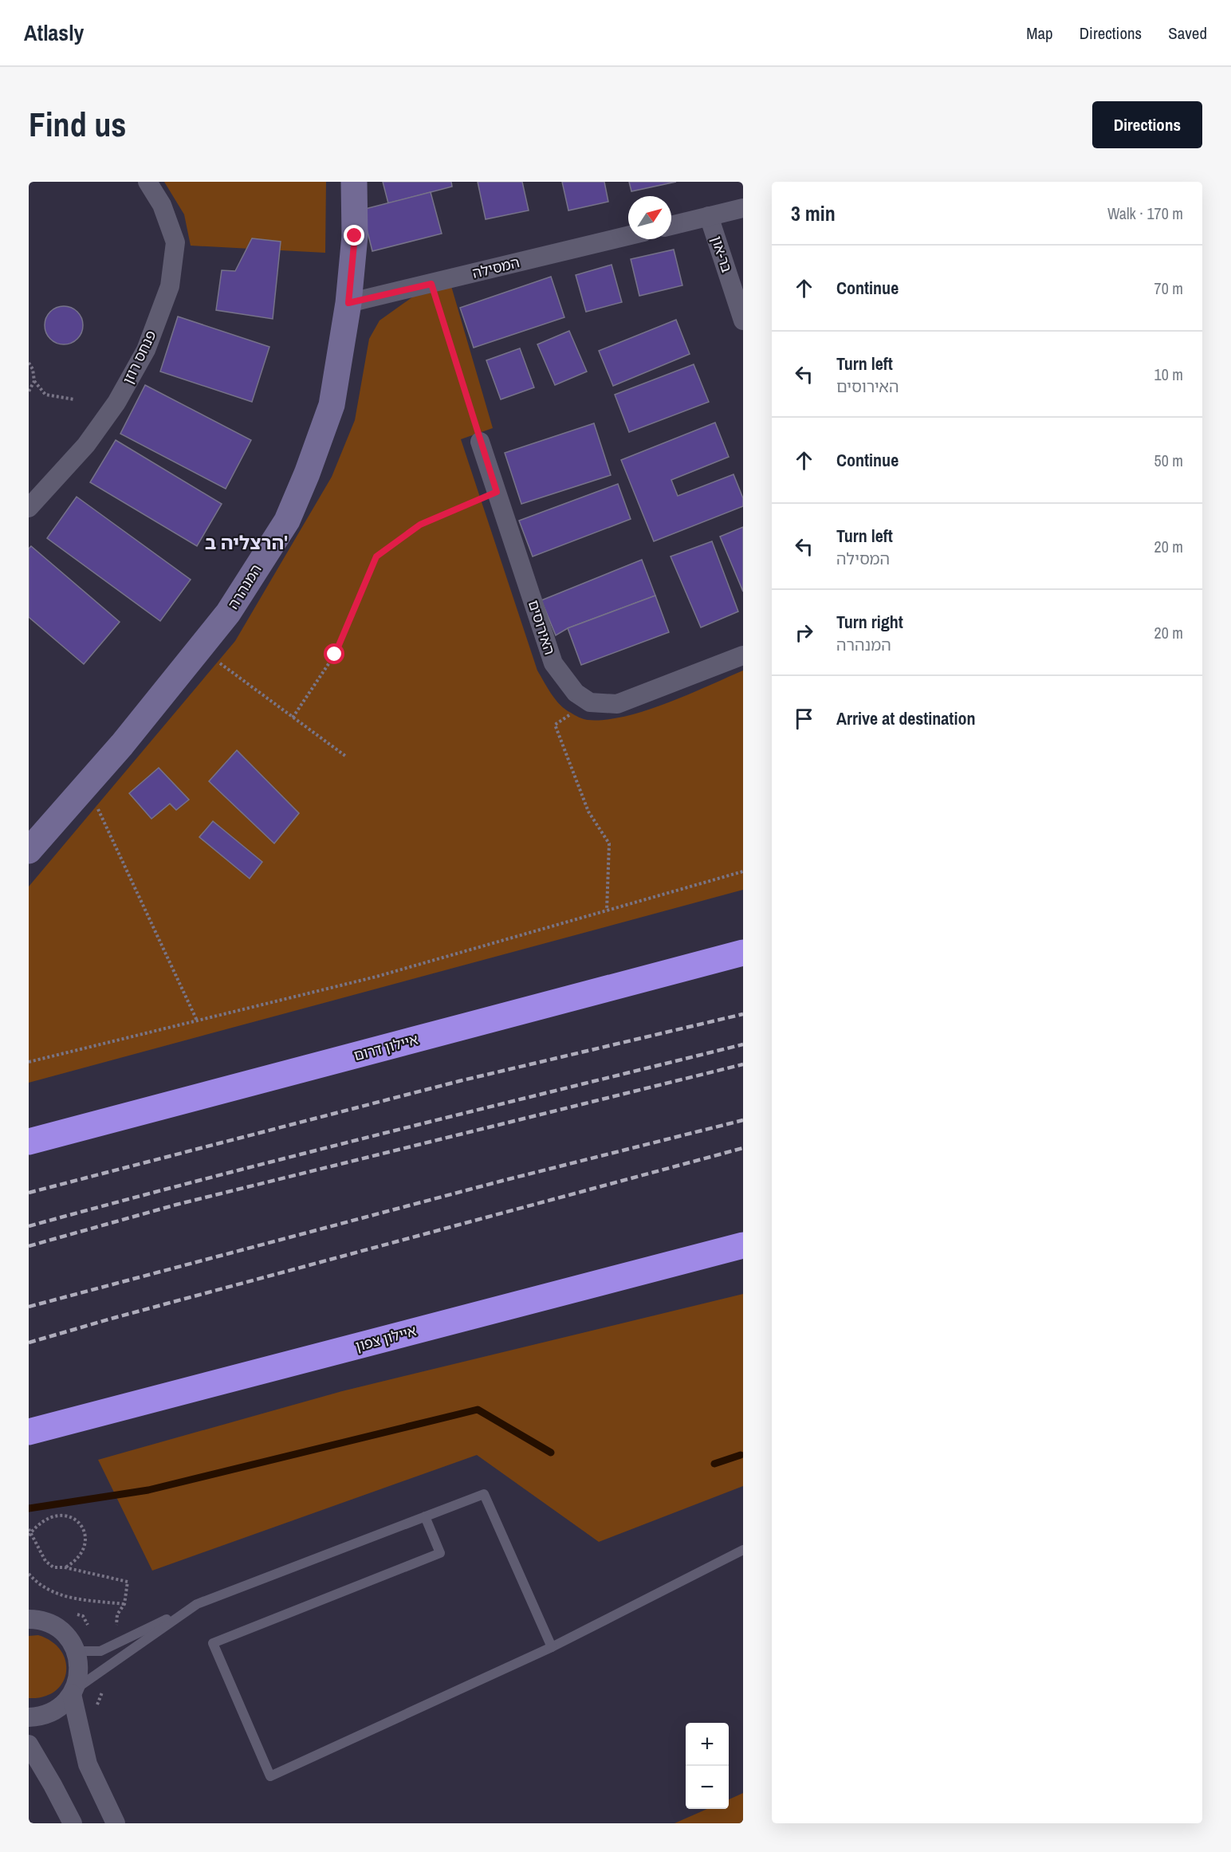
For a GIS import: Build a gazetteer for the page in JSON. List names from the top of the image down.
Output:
{
  "streets": {
    "highway": ["איילון דרום", "איילון צפון"],
    "street": [
      "בר-און",
      "המסילה",
      "פנחס רוזן",
      "המנהרה",
      "האירוסים"
    ]
  },
  "crossings": [
    ["המסילה", "המנהרה"]
  ],
  "districts": ["הרצליה ב'"],
  "north": "top right",
  "page": {
    "header": "Atlasly",
    "nav": ["Map", "Directions", "Saved"],
    "buttons": "Directions",
    "title": "Find us",
    "heading": ["3 min", "Walk · 170 m"],
    "list": [
      ["Continue", "70 m"],
      ["Turn left", "האירוסים", "10 m"],
      ["Continue", "50 m"],
      ["Turn left", "המסילה", "20 m"],
      ["Turn right", "המנהרה", "20 m"],
      "Arrive at destination"
    ],
    "map_buttons": ["+", "−"]
  }
}
